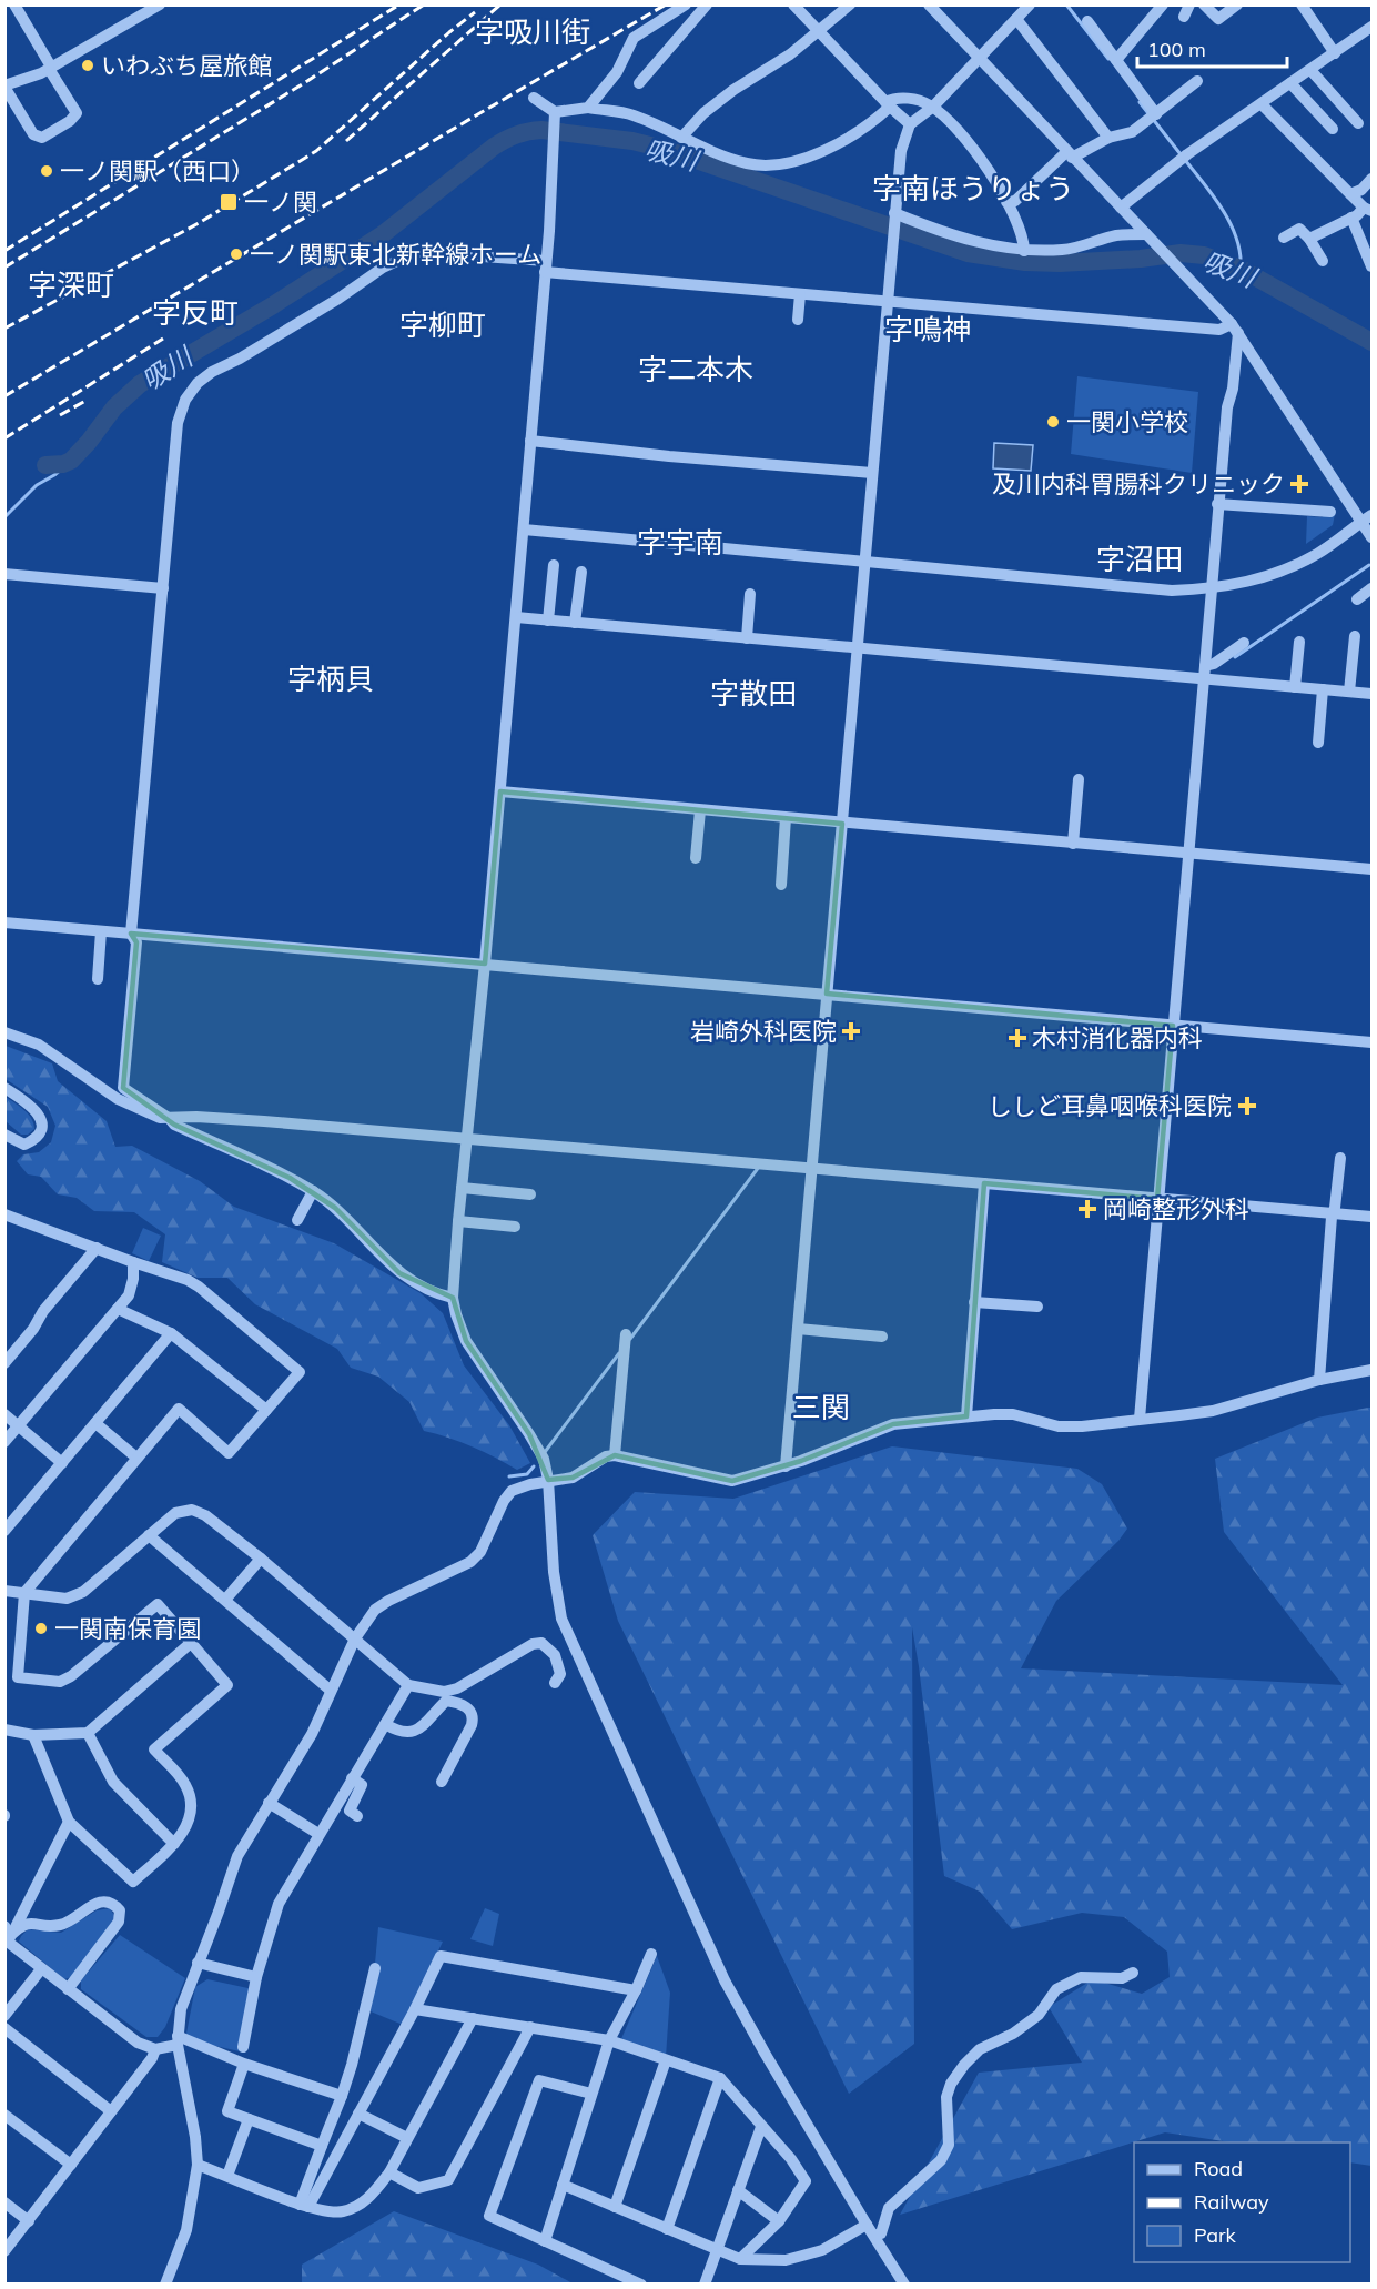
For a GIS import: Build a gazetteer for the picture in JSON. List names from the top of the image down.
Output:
{
  "districts": [
    "字吸川街",
    "字南ほうりょう",
    "字深町",
    "字反町",
    "字柳町",
    "字鳴神",
    "字二本木",
    "字宇南",
    "字沼田",
    "字柄貝",
    "字散田",
    "三関"
  ],
  "water": ["吸川"],
  "places": {
    "other": [
      "いわぶち屋旅館",
      "一ノ関駅（西口）",
      "一ノ関駅東北新幹線ホーム",
      "一関小学校",
      "一関南保育園"
    ],
    "transit": ["一ノ関"],
    "health": [
      "及川内科胃腸科クリニック",
      "岩崎外科医院",
      "木村消化器内科",
      "ししど耳鼻咽喉科医院",
      "岡崎整形外科"
    ]
  },
  "legend": ["Road", "Railway", "Park"],
  "scale_bar": "100 m"
}
